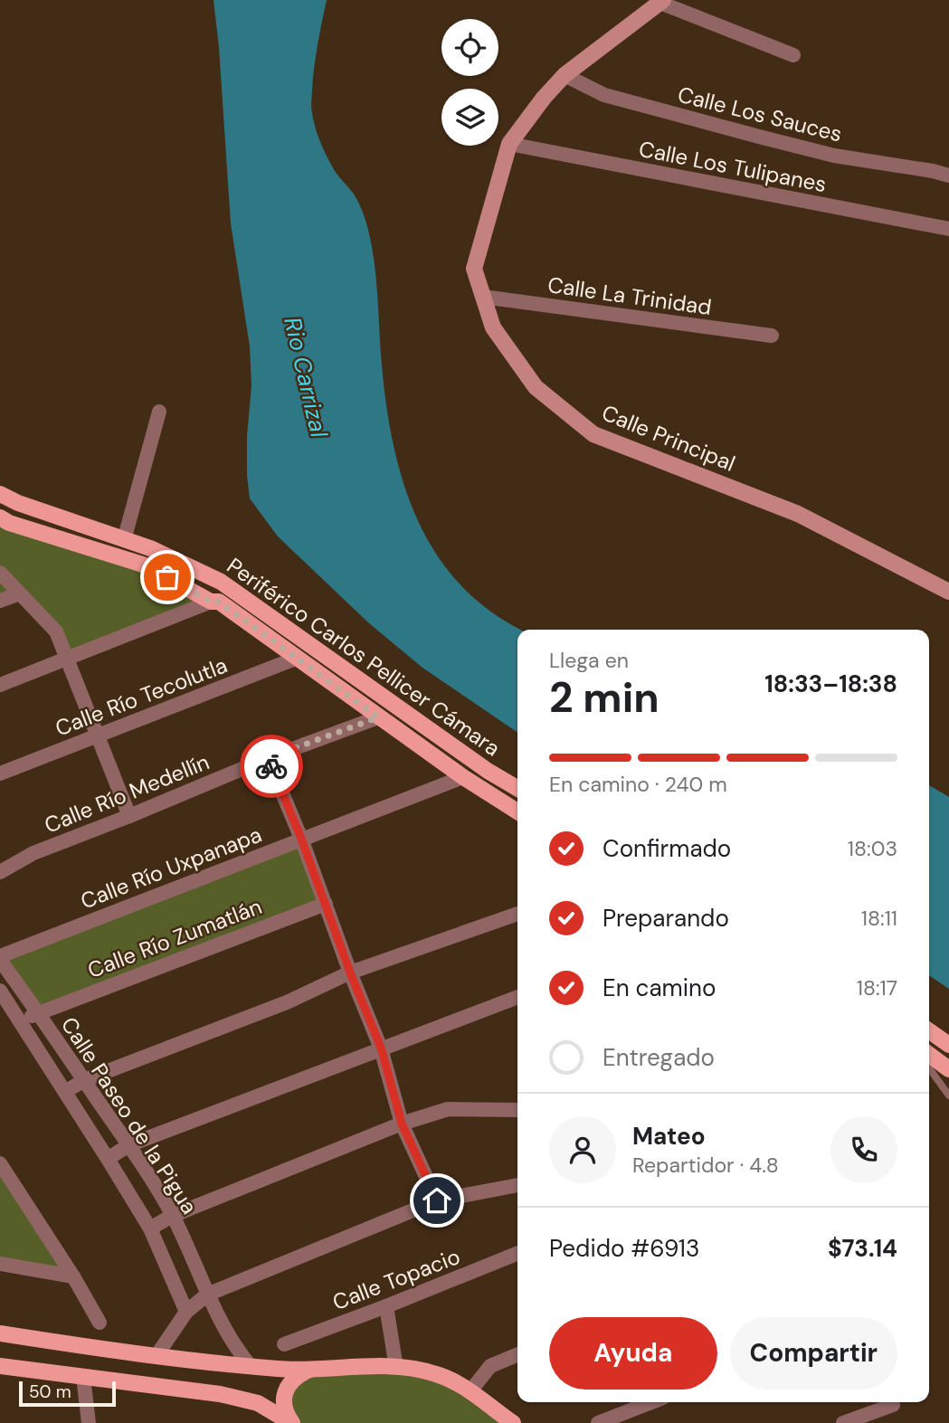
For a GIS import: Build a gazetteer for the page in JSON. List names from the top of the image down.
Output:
{
  "streets": {
    "main road": ["Calle Principal", "Periférico Carlos Pellicer Cámara"],
    "street": [
      "Calle Los Sauces",
      "Calle Los Tulipanes",
      "Calle La Trinidad",
      "Calle Río Tecolutla",
      "Calle Río Medellín",
      "Calle Río Uxpanapa",
      "Calle Río Zumatlán",
      "Calle Paseo de la Pigua",
      "Calle Topacio"
    ]
  },
  "crossings": [
    ["Calle Los Sauces", "Calle Principal"],
    ["Calle Los Tulipanes", "Calle Principal"],
    ["Calle La Trinidad", "Calle Principal"],
    ["Periférico Carlos Pellicer Cámara", "Calle Río Tecolutla"],
    ["Periférico Carlos Pellicer Cámara", "Calle Río Medellín"],
    ["Periférico Carlos Pellicer Cámara", "Calle Río Uxpanapa"],
    ["Calle Río Uxpanapa", "Calle Paseo de la Pigua"],
    ["Calle Río Zumatlán", "Calle Paseo de la Pigua"]
  ],
  "water": ["Rio Carrizal"],
  "scale_bar": "50 m",
  "page": {
    "heading": ["2 min", "Llega en", "18:33–18:38"],
    "panel": [
      "Mateo",
      "Repartidor · 4.8",
      "Pedido #6913",
      "$73.14"
    ],
    "bar": "En camino · 240 m",
    "list": [
      ["Confirmado", "18:03"],
      ["Preparando", "18:11"],
      ["En camino", "18:17"],
      "Entregado"
    ],
    "buttons": ["Ayuda", "Compartir"],
    "scale": "50 m"
  }
}
